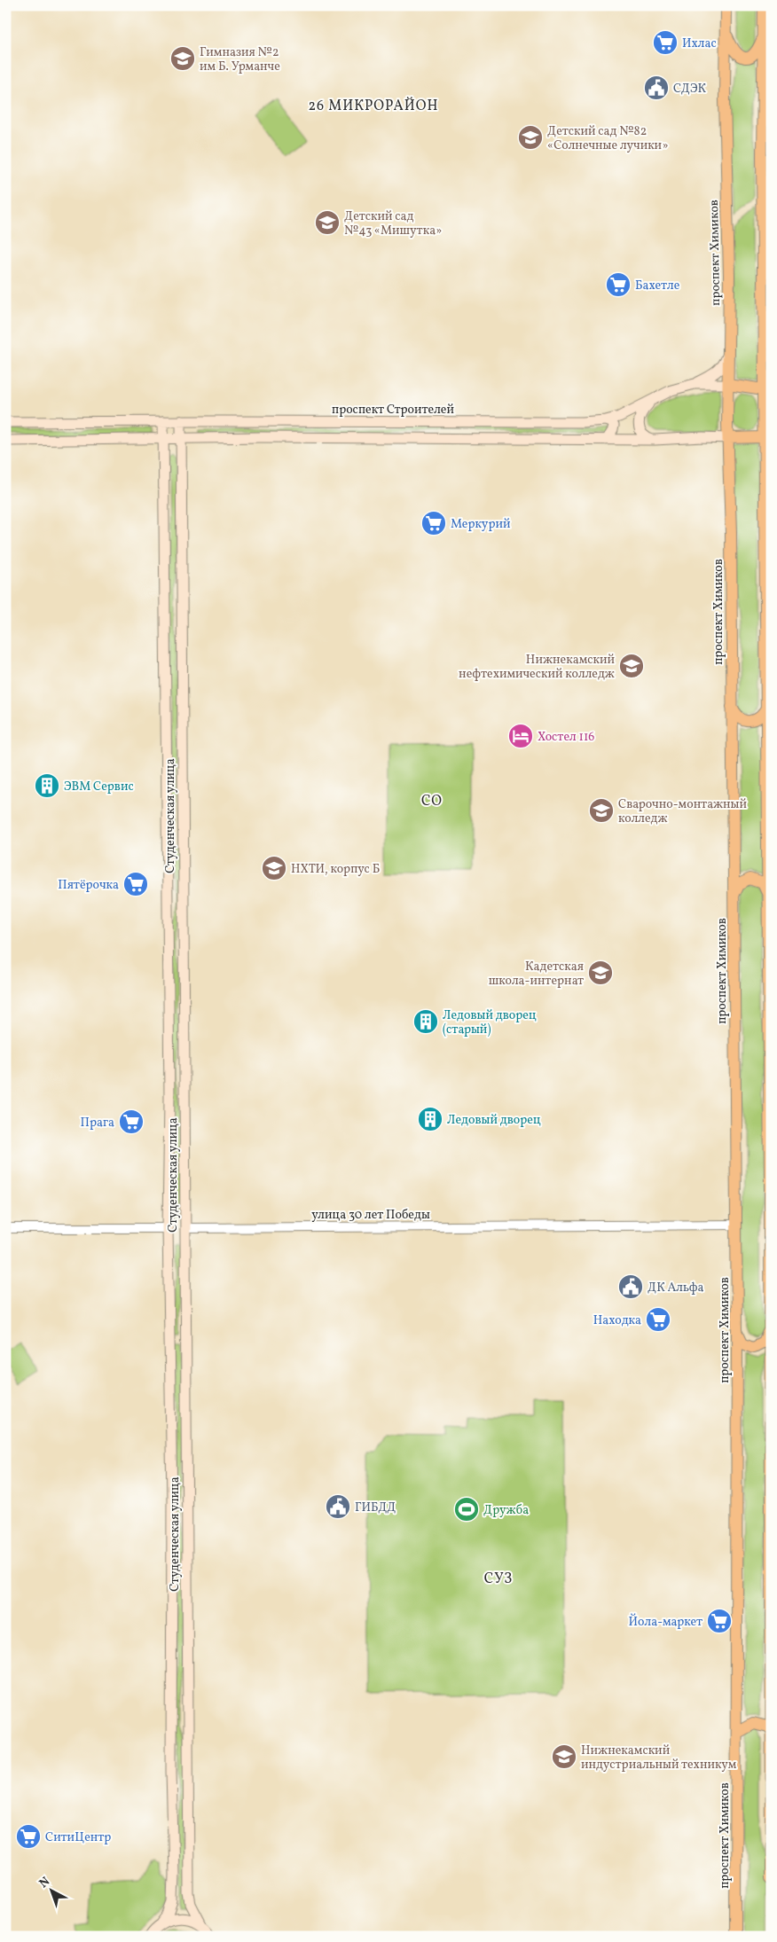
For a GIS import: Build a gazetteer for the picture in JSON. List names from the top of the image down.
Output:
{
  "streets": {
    "main road": [
      "проспект Химиков",
      "проспект Строителей",
      "Студенческая улица",
      "улица 30 лет Победы"
    ]
  },
  "crossings": [
    ["проспект Химиков", "проспект Строителей"],
    ["проспект Химиков", "улица 30 лет Победы"],
    ["проспект Строителей", "Студенческая улица"],
    ["Студенческая улица", "улица 30 лет Победы"]
  ],
  "districts": ["26 МИКРОРАЙОН", "СО", "СУЗ"],
  "places": {
    "supermarket": [
      "Ихлас",
      "Бахетле",
      "Меркурий",
      "Пятёрочка",
      "Прага",
      "Находка",
      "Йола-маркет",
      "СитиЦентр"
    ],
    "school or university": [
      "Гимназия №2 им Б. Урманче",
      "Детский сад №82 «Солнечные лучики»",
      "Детский сад №43 «Мишутка»",
      "Нижнекамский нефтехимический колледж",
      "Сварочно-монтажный колледж",
      "НХТИ, корпус Б",
      "Кадетская школа-интернат",
      "Нижнекамский индустриальный техникум"
    ],
    "public building": ["СДЭК", "ДК Альфа", "ГИБДД"],
    "hotel": ["Хостел 116"],
    "building": ["ЭВМ Сервис", "Ледовый дворец (старый)", "Ледовый дворец"],
    "sports": ["Дружба"]
  },
  "north": "top left"
}
